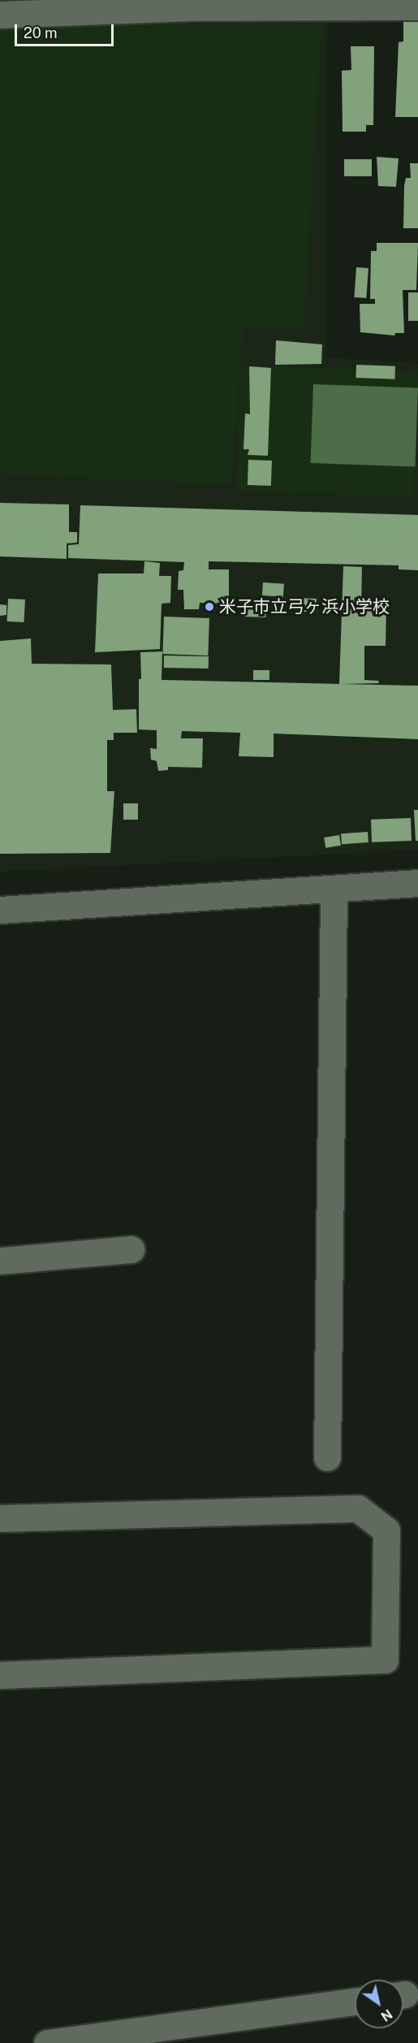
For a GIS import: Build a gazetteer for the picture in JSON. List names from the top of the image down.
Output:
{
  "places": ["米子市立弓ヶ浜小学校"],
  "scale_bar": "20 m",
  "north": "bottom right"
}
